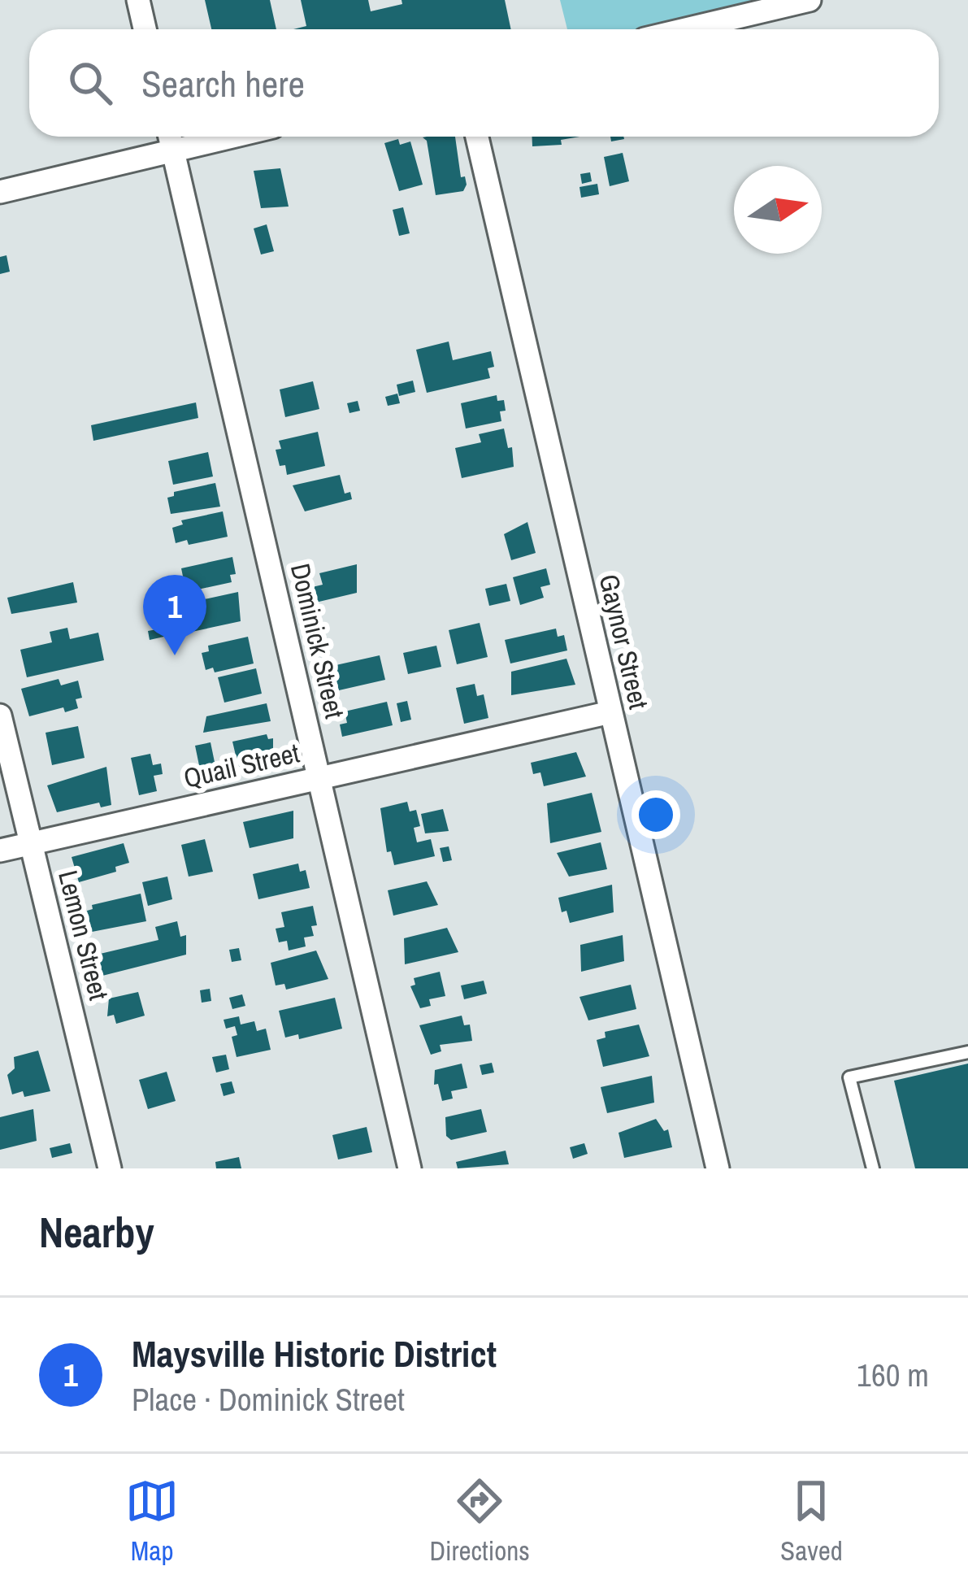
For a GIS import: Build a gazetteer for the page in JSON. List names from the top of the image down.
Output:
{
  "streets": {
    "street": [
      "Dominick Street",
      "Gaynor Street",
      "Quail Street",
      "Lemon Street"
    ]
  },
  "crossings": [
    ["Dominick Street", "Quail Street"],
    ["Gaynor Street", "Quail Street"],
    ["Quail Street", "Lemon Street"]
  ],
  "north": "right",
  "page": {
    "search": "Search here",
    "pins": "1",
    "heading": "Nearby",
    "list": [
      {
        "mark": "1",
        "name": "Maysville Historic District",
        "note": "Place · Dominick Street",
        "value": "160 m"
      }
    ],
    "nav": ["Map", "Directions", "Saved"]
  }
}
